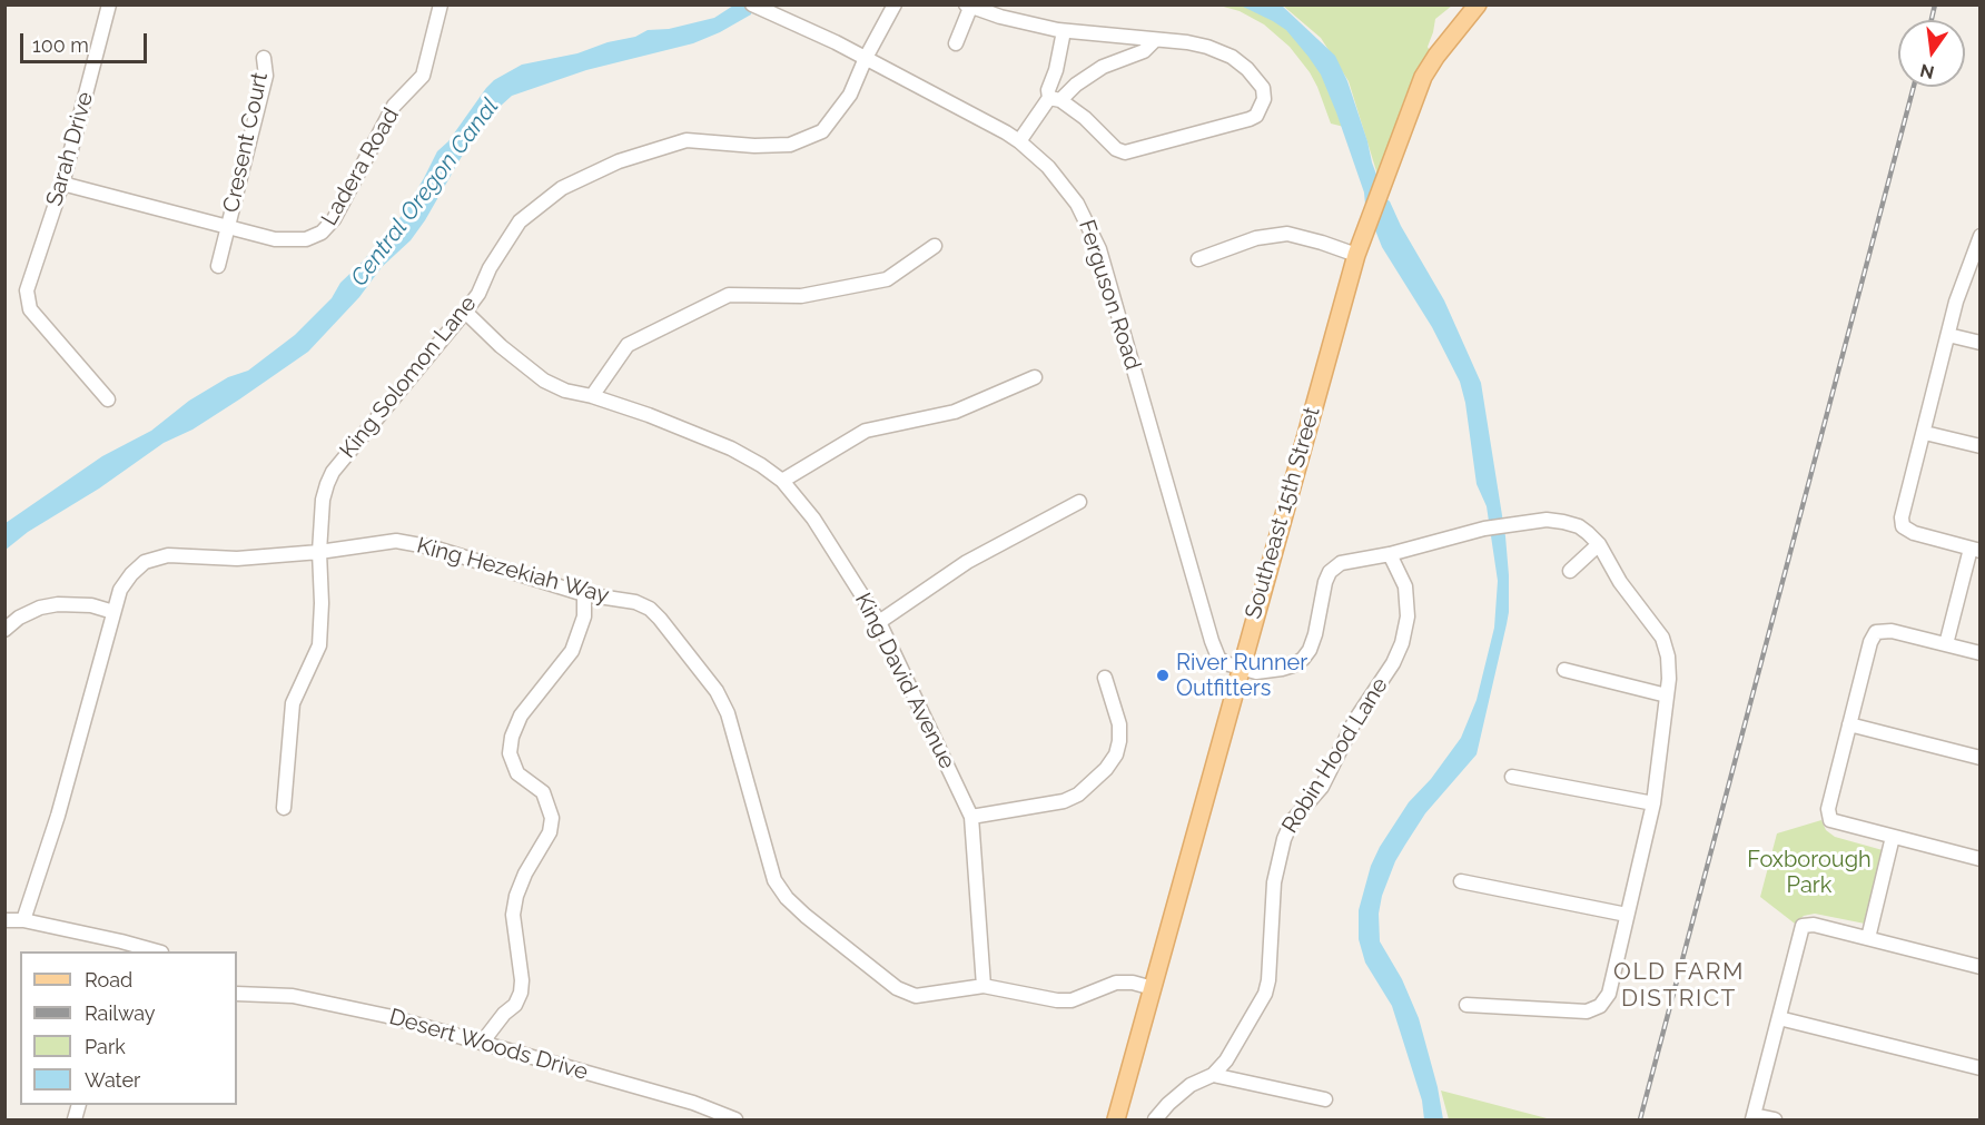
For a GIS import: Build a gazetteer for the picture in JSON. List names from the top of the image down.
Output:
{
  "streets": {
    "main road": ["Southeast 15th Street"],
    "street": [
      "Cresent Court",
      "Sarah Drive",
      "Ladera Road",
      "Ferguson Road",
      "King Solomon Lane",
      "King Hezekiah Way",
      "King David Avenue",
      "Robin Hood Lane",
      "Desert Woods Drive"
    ]
  },
  "crossings": [
    ["Cresent Court", "Ladera Road"],
    ["Sarah Drive", "Ladera Road"],
    ["Ferguson Road", "King Solomon Lane"],
    ["Ferguson Road", "Southeast 15th Street"],
    ["King Solomon Lane", "King Hezekiah Way"],
    ["King Solomon Lane", "King David Avenue"],
    ["Southeast 15th Street", "King Hezekiah Way"],
    ["King Hezekiah Way", "King David Avenue"]
  ],
  "districts": ["OLD FARM DISTRICT"],
  "water": ["Central Oregon Canal"],
  "parks": ["Foxborough Park"],
  "places": ["River Runner Outfitters"],
  "legend": [
    "Road",
    "Railway",
    "Park",
    "Water"
  ],
  "scale_bar": "100 m",
  "north": "bottom"
}
